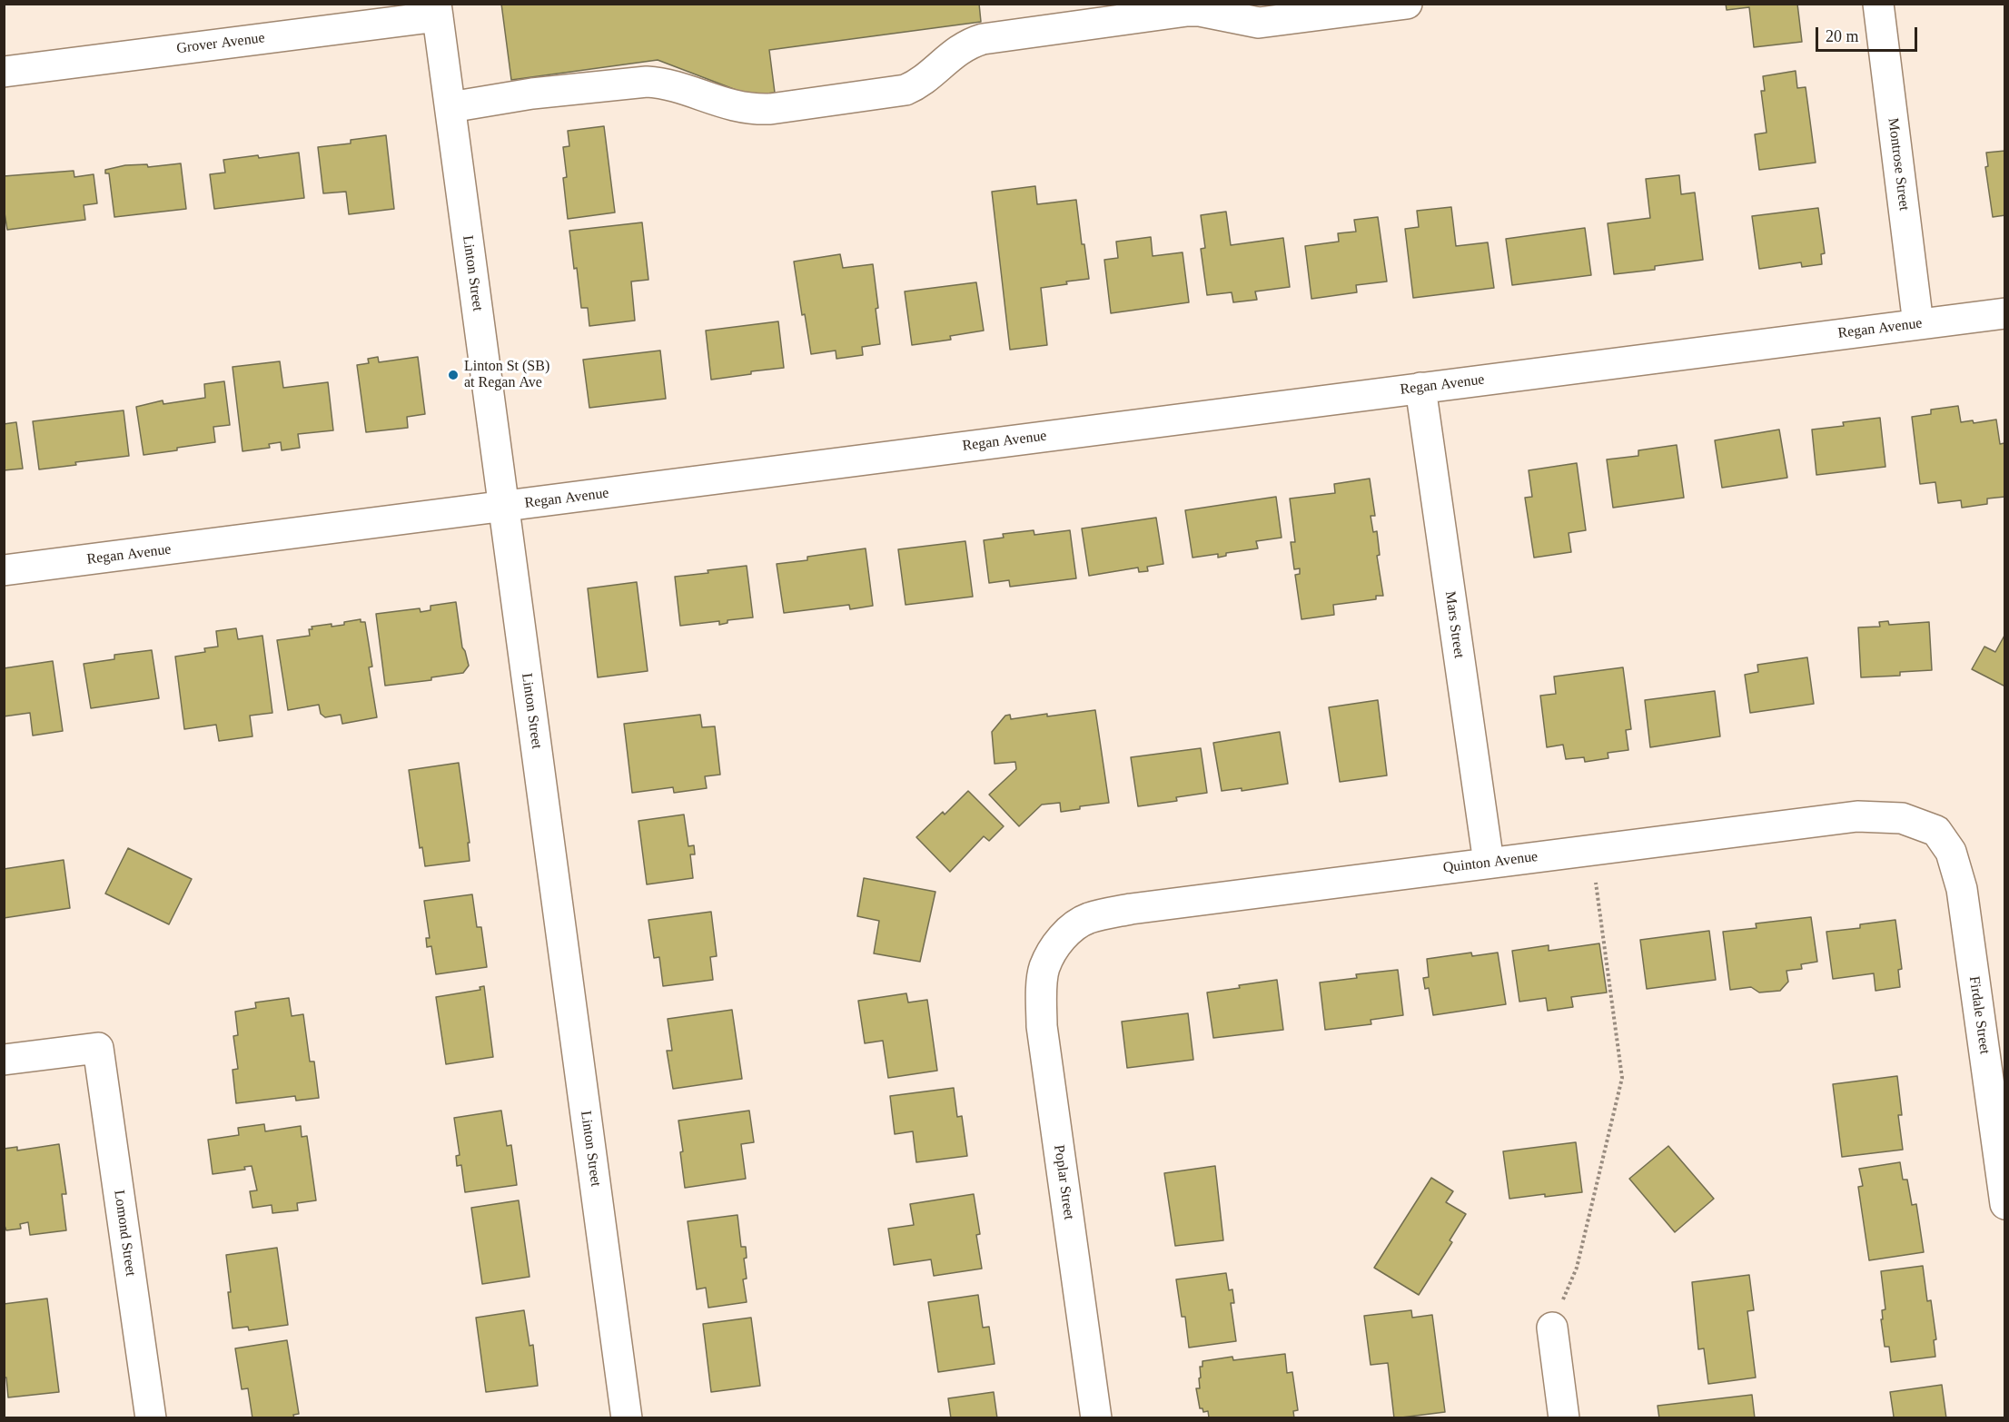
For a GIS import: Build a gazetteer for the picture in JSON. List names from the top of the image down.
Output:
{
  "streets": {
    "street": [
      "Grover Avenue",
      "Montrose Street",
      "Linton Street",
      "Regan Avenue",
      "Mars Street",
      "Quinton Avenue",
      "Firdale Street",
      "Poplar Street",
      "Lomond Street"
    ]
  },
  "crossings": [
    ["Grover Avenue", "Linton Street"],
    ["Montrose Street", "Regan Avenue"],
    ["Linton Street", "Regan Avenue"],
    ["Regan Avenue", "Mars Street"],
    ["Mars Street", "Quinton Avenue"],
    ["Quinton Avenue", "Firdale Street"],
    ["Quinton Avenue", "Poplar Street"]
  ],
  "places": ["Linton St (SB) at Regan Ave"],
  "scale_bar": "20 m"
}
